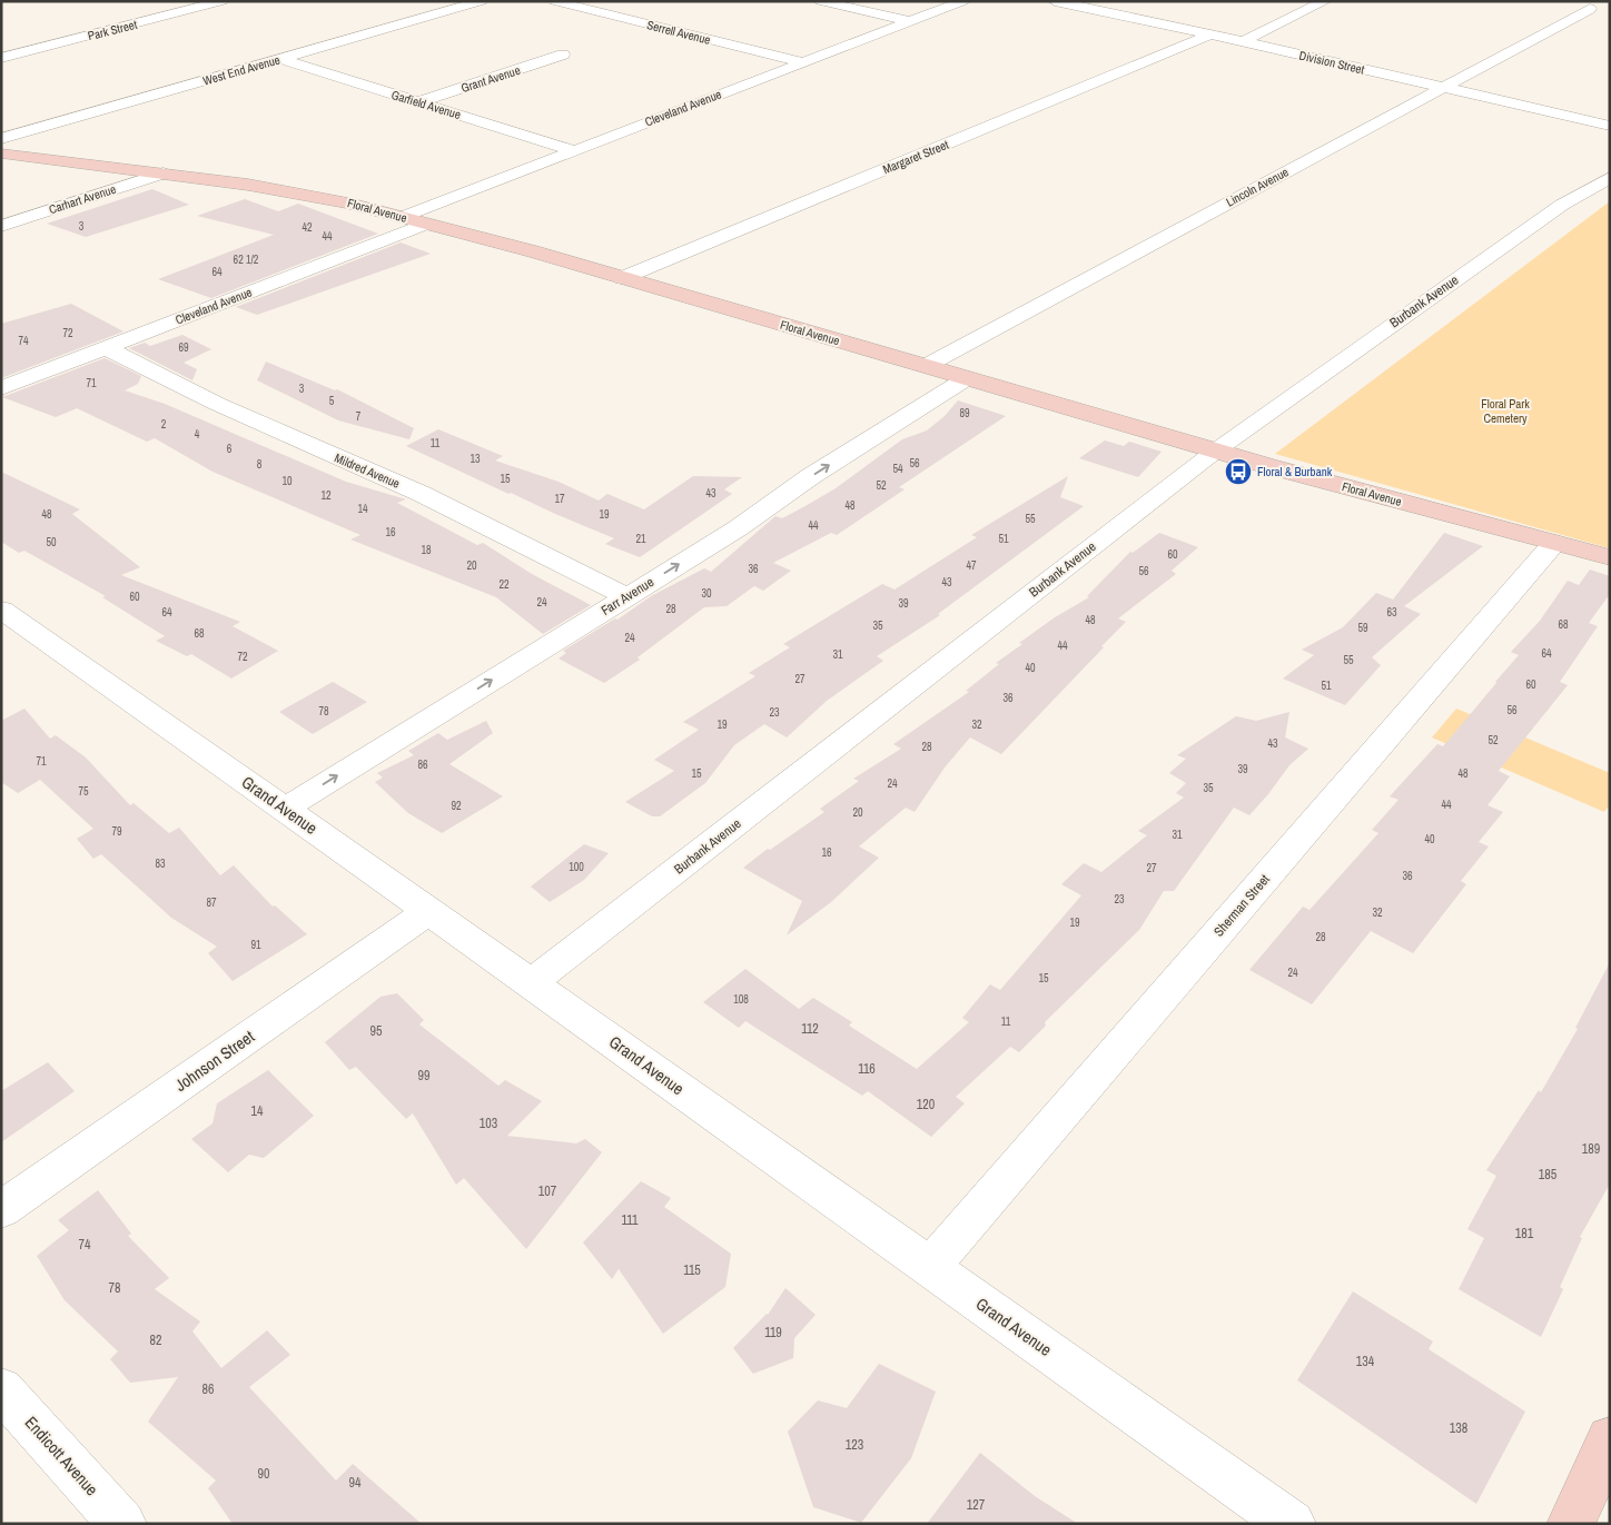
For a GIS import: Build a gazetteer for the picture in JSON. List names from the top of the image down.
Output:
{
  "streets": {
    "street": [
      "Park Street",
      "Serrell Avenue",
      "Division Street",
      "West End Avenue",
      "Grant Avenue",
      "Garfield Avenue",
      "Cleveland Avenue",
      "Margaret Street",
      "Lincoln Avenue",
      "Carhart Avenue",
      "Floral Avenue",
      "Burbank Avenue",
      "Mildred Avenue",
      "Farr Avenue",
      "Grand Avenue",
      "Sherman Street",
      "Johnson Street",
      "Endicott Avenue"
    ]
  },
  "crossings": [
    ["Serrell Avenue", "Cleveland Avenue"],
    ["Division Street", "Margaret Street"],
    ["Division Street", "Lincoln Avenue"],
    ["West End Avenue", "Garfield Avenue"],
    ["Grant Avenue", "Garfield Avenue"],
    ["Garfield Avenue", "Cleveland Avenue"],
    ["Cleveland Avenue", "Floral Avenue"],
    ["Cleveland Avenue", "Mildred Avenue"],
    ["Margaret Street", "Floral Avenue"],
    ["Lincoln Avenue", "Floral Avenue"],
    ["Carhart Avenue", "Floral Avenue"],
    ["Floral Avenue", "Burbank Avenue"],
    ["Floral Avenue", "Farr Avenue"],
    ["Floral Avenue", "Sherman Street"],
    ["Burbank Avenue", "Grand Avenue"],
    ["Mildred Avenue", "Farr Avenue"],
    ["Farr Avenue", "Grand Avenue"],
    ["Grand Avenue", "Sherman Street"],
    ["Grand Avenue", "Johnson Street"]
  ],
  "one_way": ["Farr Avenue"],
  "parks": ["Floral Park Cemetery"],
  "places": {
    "bus stop": ["Floral & Burbank"]
  },
  "house_numbers": [
    "3",
    "42",
    "44",
    "62 1/2",
    "64",
    "72",
    "74",
    "69",
    "71",
    "3",
    "5",
    "89",
    "7",
    "2",
    "4",
    "11",
    "6",
    "13",
    "56",
    "8",
    "54",
    "15",
    "10",
    "52",
    "43",
    "12",
    "17",
    "48",
    "14",
    "48",
    "19",
    "55",
    "44",
    "16",
    "21",
    "51",
    "50",
    "18",
    "60",
    "20",
    "47",
    "36",
    "56",
    "43",
    "22",
    "30",
    "60",
    "24",
    "39",
    "28",
    "64",
    "63",
    "48",
    "68",
    "35",
    "59",
    "68",
    "24",
    "44",
    "64",
    "31",
    "72",
    "55",
    "40",
    "27",
    "60",
    "51",
    "36",
    "56",
    "78",
    "23",
    "19",
    "32",
    "52",
    "43",
    "28",
    "71",
    "86",
    "39",
    "15",
    "48",
    "24",
    "35",
    "75",
    "44",
    "92",
    "20",
    "79",
    "31",
    "40",
    "16",
    "83",
    "100",
    "27",
    "36",
    "23",
    "87",
    "32",
    "19",
    "28",
    "91",
    "24",
    "15",
    "108",
    "11",
    "112",
    "95",
    "116",
    "99",
    "120",
    "14",
    "103",
    "189",
    "185",
    "107",
    "111",
    "181",
    "74",
    "115",
    "78",
    "119",
    "82",
    "134",
    "86",
    "138",
    "123",
    "90",
    "94",
    "127"
  ]
}
